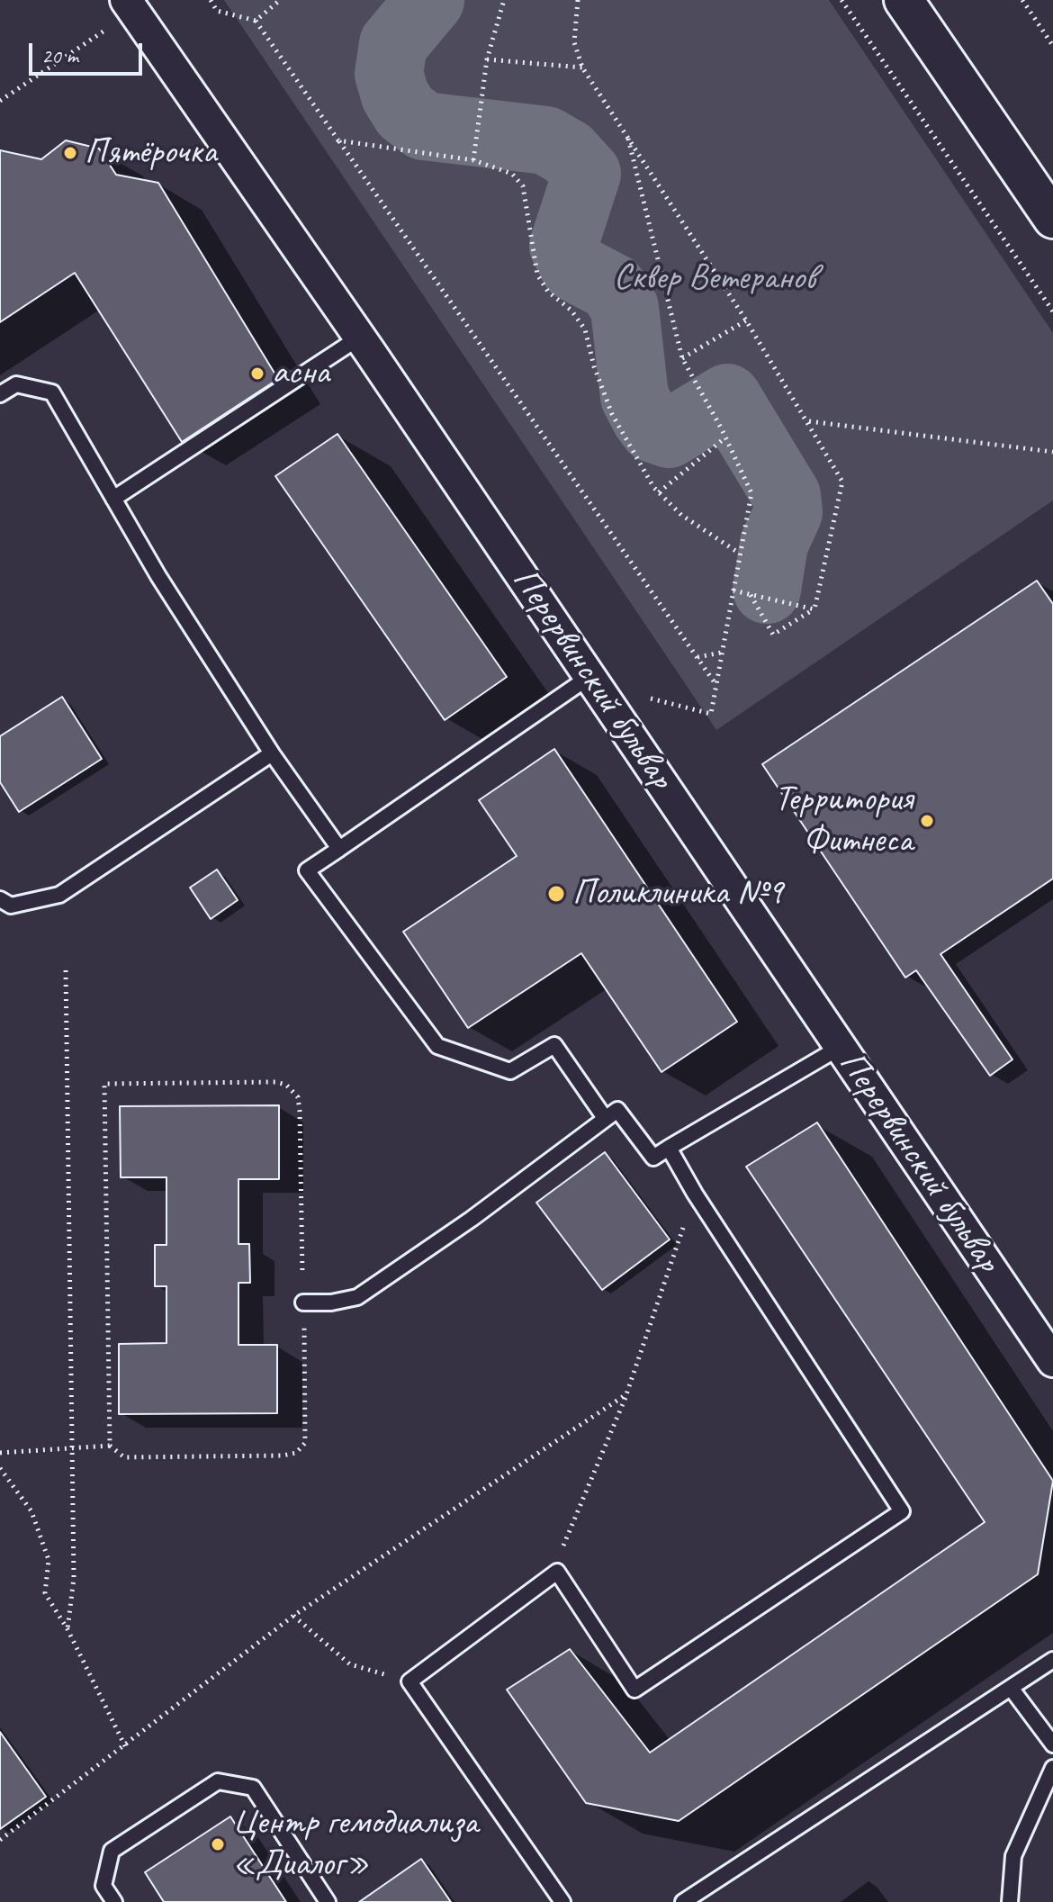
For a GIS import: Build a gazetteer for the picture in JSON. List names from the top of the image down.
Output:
{
  "streets": {
    "street": ["Перервинский бульвар"]
  },
  "parks": ["Сквер Ветеранов"],
  "places": [
    "Пятёрочка",
    "асна",
    "Территория Фитнеса",
    "Поликлиника №9",
    "Центр гемодиализа «Диалог»"
  ],
  "scale_bar": "20 m"
}
